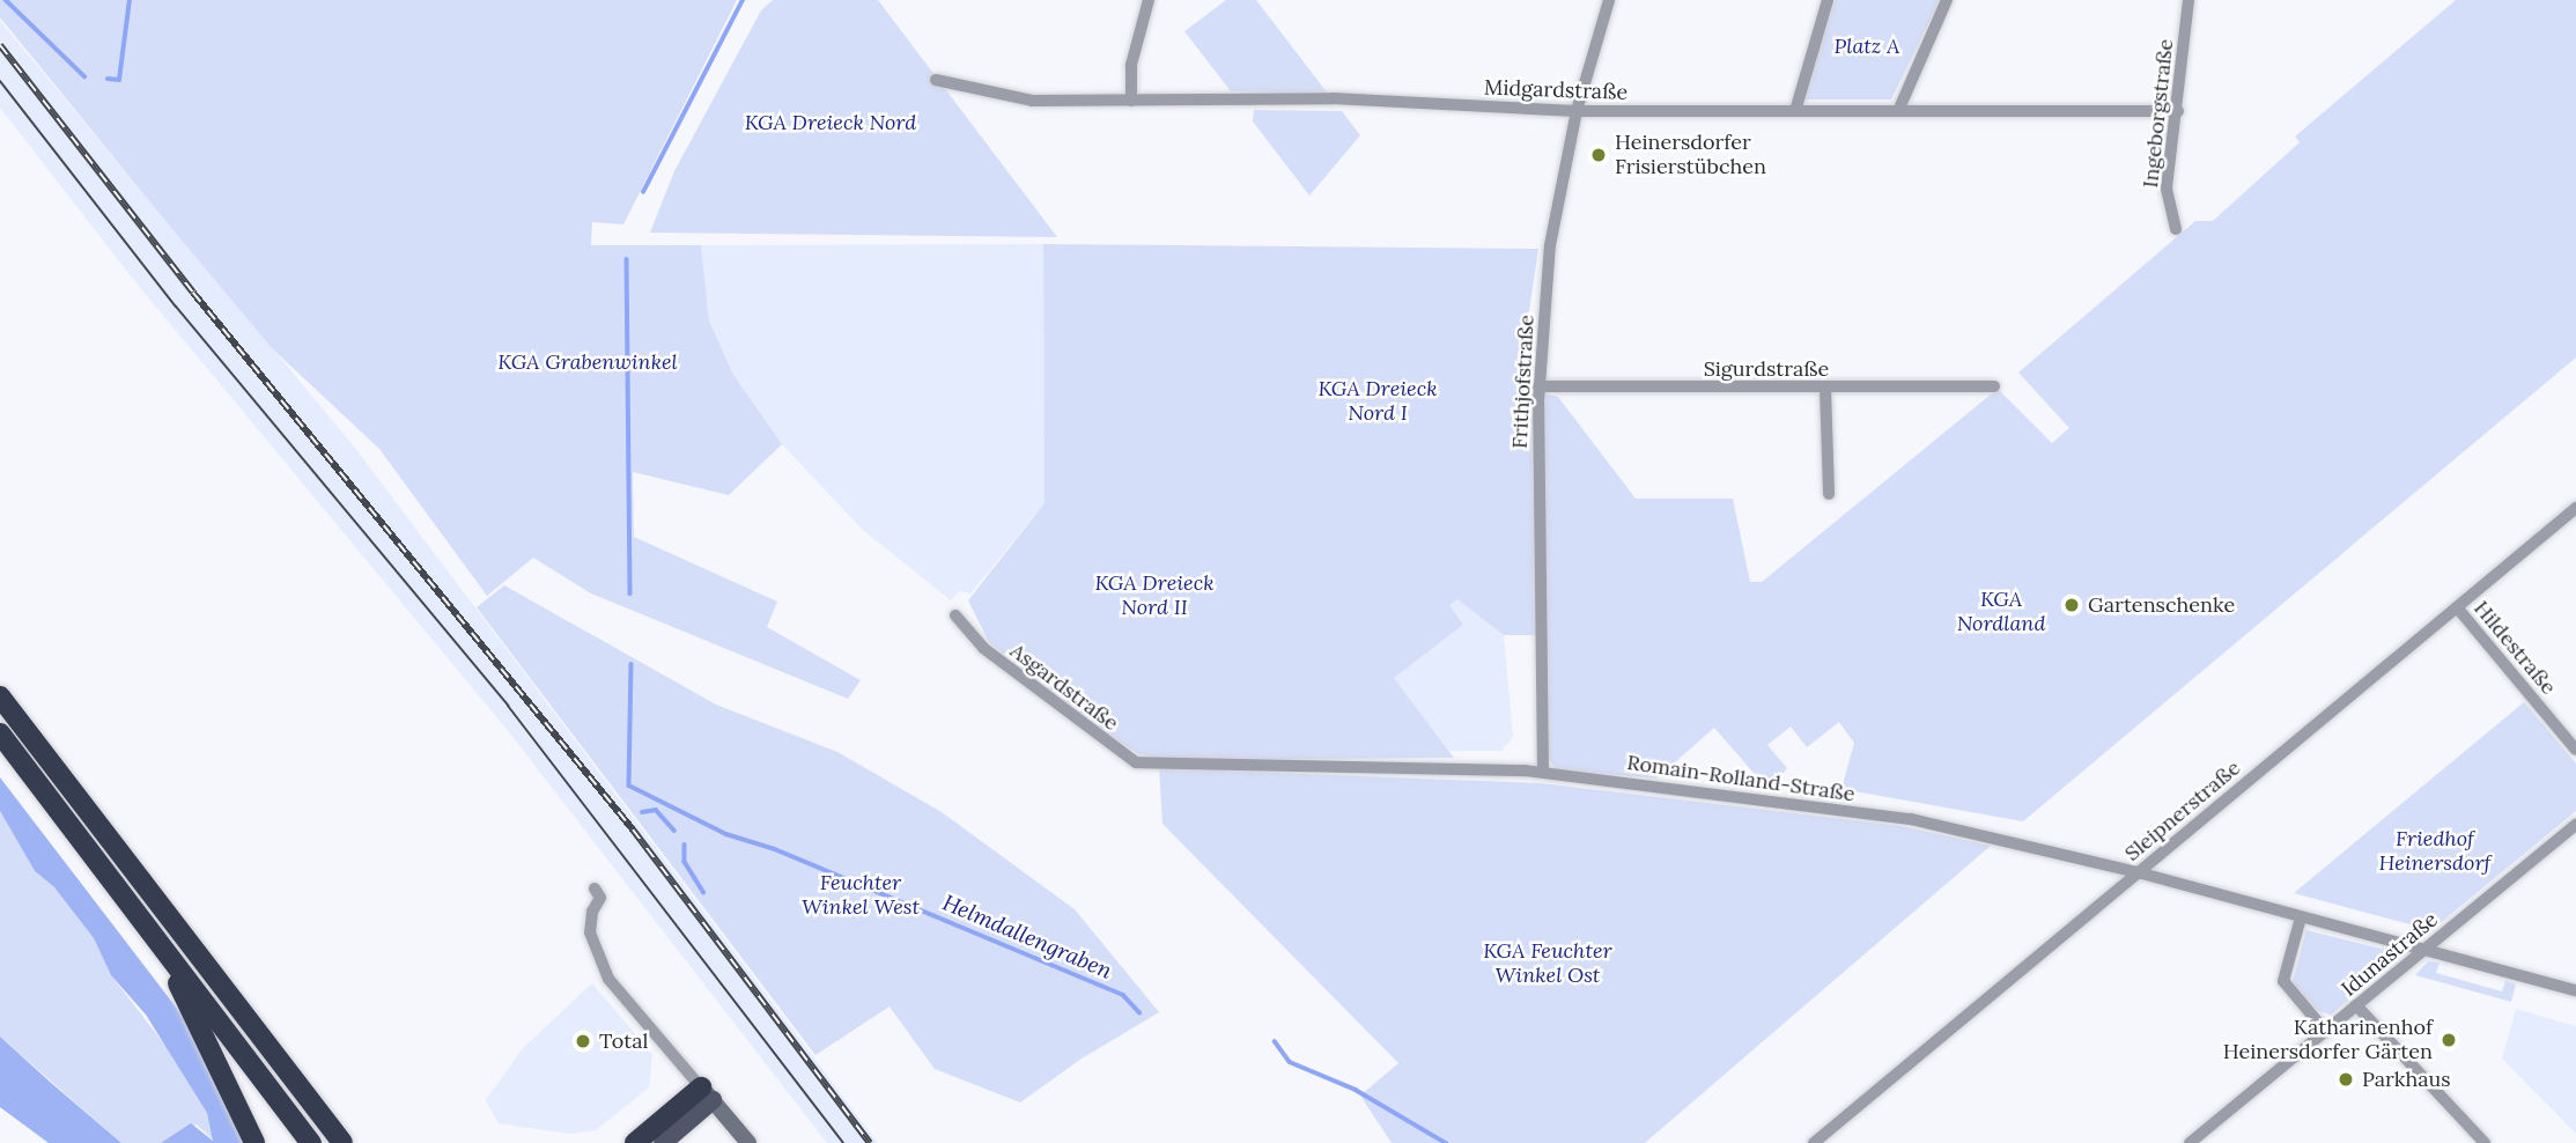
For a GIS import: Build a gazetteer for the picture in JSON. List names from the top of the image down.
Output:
{
  "streets": {
    "street": [
      "Midgardstraße",
      "Ingeborgstraße",
      "Sigurdstraße",
      "Frithjofstraße",
      "Hildestraße",
      "Asgardstraße",
      "Romain-Rolland-Straße",
      "Sleipnerstraße",
      "Idunastraße"
    ]
  },
  "crossings": [
    ["Midgardstraße", "Ingeborgstraße"],
    ["Midgardstraße", "Frithjofstraße"],
    ["Sigurdstraße", "Frithjofstraße"],
    ["Frithjofstraße", "Romain-Rolland-Straße"],
    ["Hildestraße", "Sleipnerstraße"],
    ["Asgardstraße", "Romain-Rolland-Straße"],
    ["Romain-Rolland-Straße", "Sleipnerstraße"],
    ["Romain-Rolland-Straße", "Idunastraße"]
  ],
  "water": ["Helmdallengraben"],
  "parks": [
    "Platz A",
    "KGA Dreieck Nord",
    "KGA Grabenwinkel",
    "KGA Dreieck Nord I",
    "KGA Dreieck Nord II",
    "KGA Nordland",
    "Friedhof Heinersdorf",
    "Feuchter Winkel West",
    "KGA Feuchter Winkel Ost"
  ],
  "places": [
    "Heinersdorfer Frisierstübchen",
    "Gartenschenke",
    "Katharinenhof Heinersdorfer Gärten",
    "Total",
    "Parkhaus"
  ]
}
